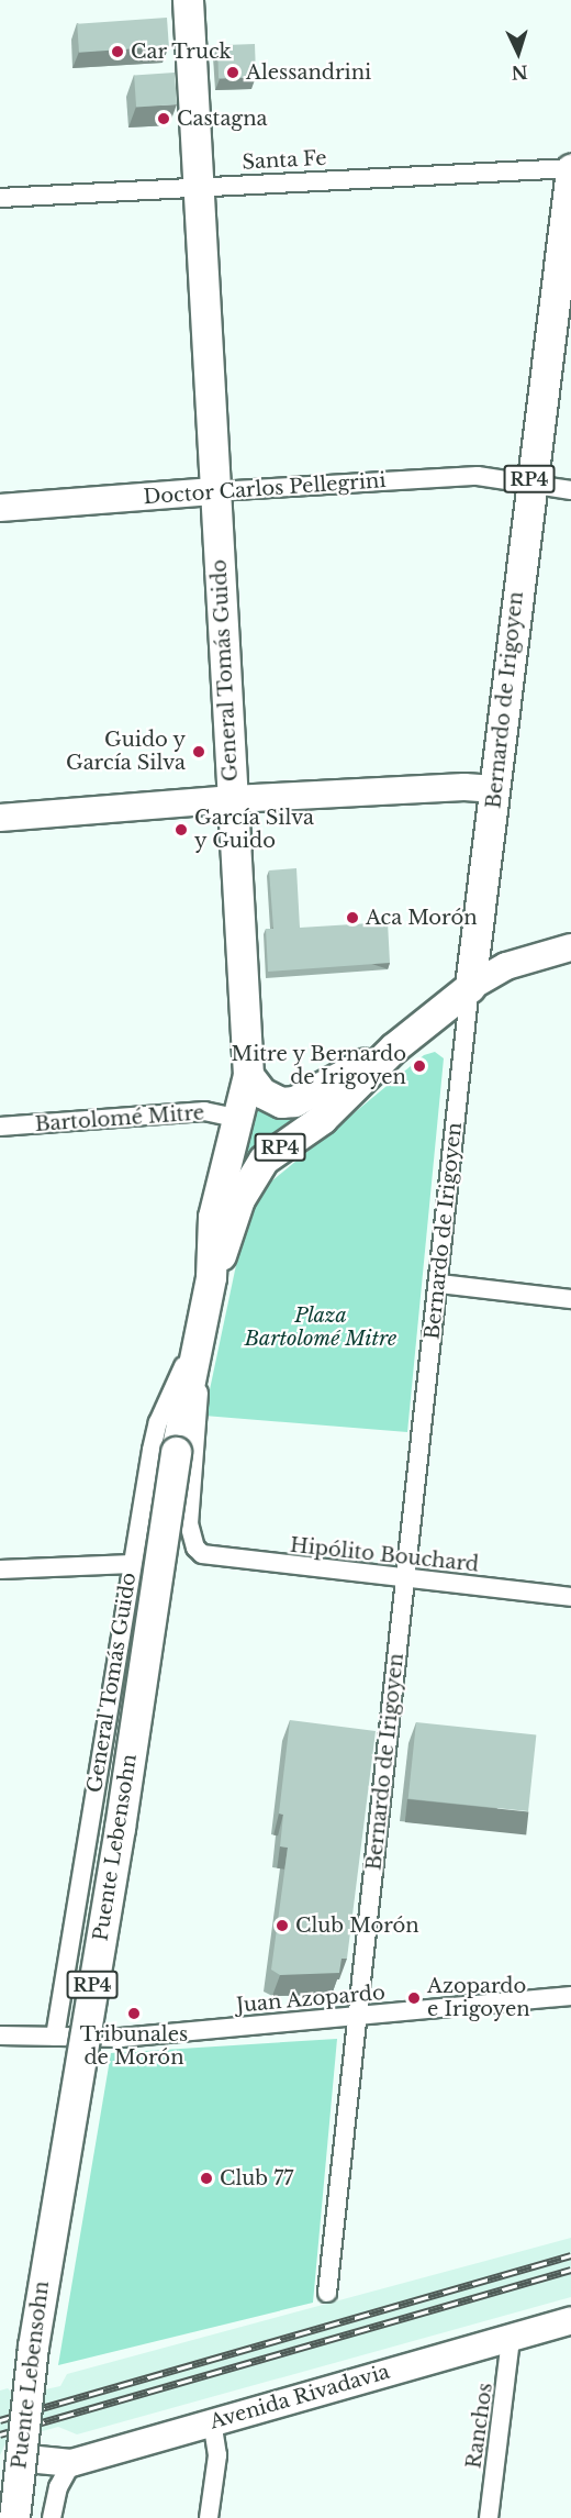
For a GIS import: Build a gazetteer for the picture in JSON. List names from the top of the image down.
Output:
{
  "streets": {
    "main road": [
      "RP4",
      "General Tomás Guido",
      "Bernardo de Irigoyen",
      "Puente Lebensohn"
    ],
    "street": [
      "Santa Fe",
      "Doctor Carlos Pellegrini",
      "Bartolomé Mitre",
      "Hipólito Bouchard",
      "Juan Azopardo",
      "Avenida Rivadavia",
      "Ranchos"
    ]
  },
  "crossings": [
    ["Santa Fe", "General Tomás Guido"],
    ["Santa Fe", "Bernardo de Irigoyen"],
    ["RP4", "General Tomás Guido"],
    ["RP4", "Bernardo de Irigoyen"],
    ["Doctor Carlos Pellegrini", "General Tomás Guido"],
    ["Doctor Carlos Pellegrini", "Bernardo de Irigoyen"],
    ["General Tomás Guido", "Bartolomé Mitre"],
    ["General Tomás Guido", "Hipólito Bouchard"],
    ["General Tomás Guido", "Puente Lebensohn"],
    ["General Tomás Guido", "Juan Azopardo"],
    ["Bernardo de Irigoyen", "Hipólito Bouchard"],
    ["Bernardo de Irigoyen", "Juan Azopardo"],
    ["Avenida Rivadavia", "Ranchos"]
  ],
  "parks": ["Plaza Bartolomé Mitre"],
  "places": [
    "Car Truck",
    "Alessandrini",
    "Castagna",
    "Guido y García Silva",
    "García Silva y Guido",
    "Aca Morón",
    "Mitre y Bernardo de Irigoyen",
    "Club Morón",
    "Azopardo e Irigoyen",
    "Tribunales de Morón",
    "Club 77"
  ],
  "north": "bottom"
}
